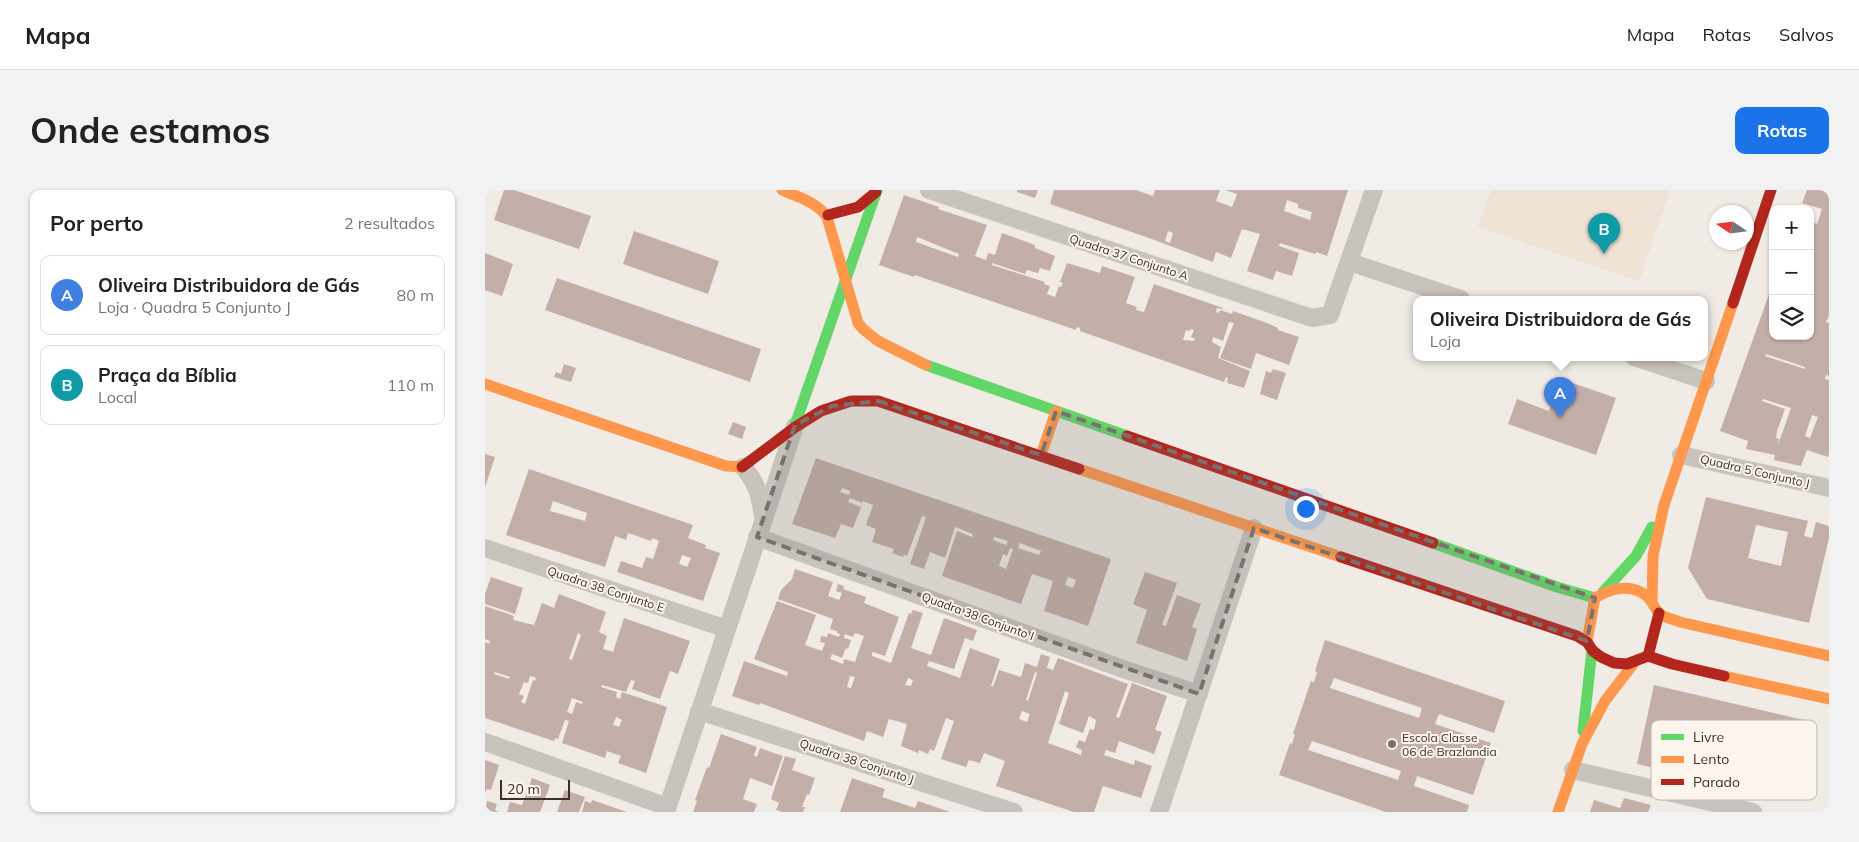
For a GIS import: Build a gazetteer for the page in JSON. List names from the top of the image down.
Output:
{
  "streets": {
    "street": [
      "Quadra 37 Conjunto A",
      "Quadra 5 Conjunto J",
      "Quadra 38 Conjunto E",
      "Quadra 38 Conjunto I",
      "Quadra 38 Conjunto J"
    ]
  },
  "places": ["Escola Classe 06 de Brazlandia"],
  "legend": ["Livre", "Lento", "Parado"],
  "scale_bar": "20 m",
  "north": "left",
  "page": {
    "header": "Mapa",
    "nav": ["Mapa", "Rotas", "Salvos"],
    "buttons": "Rotas",
    "title": "Onde estamos",
    "heading": ["Por perto", "2 resultados"],
    "map_buttons": ["+", "−"],
    "pins": ["B", "A"],
    "list": [
      {
        "mark": "A",
        "name": "Oliveira Distribuidora de Gás",
        "note": "Loja · Quadra 5 Conjunto J",
        "value": "80 m"
      },
      {
        "mark": "B",
        "name": "Praça da Bíblia",
        "note": "Local",
        "value": "110 m"
      }
    ],
    "popup": ["Oliveira Distribuidora de Gás", "Loja"],
    "scale": "20 m"
  }
}
